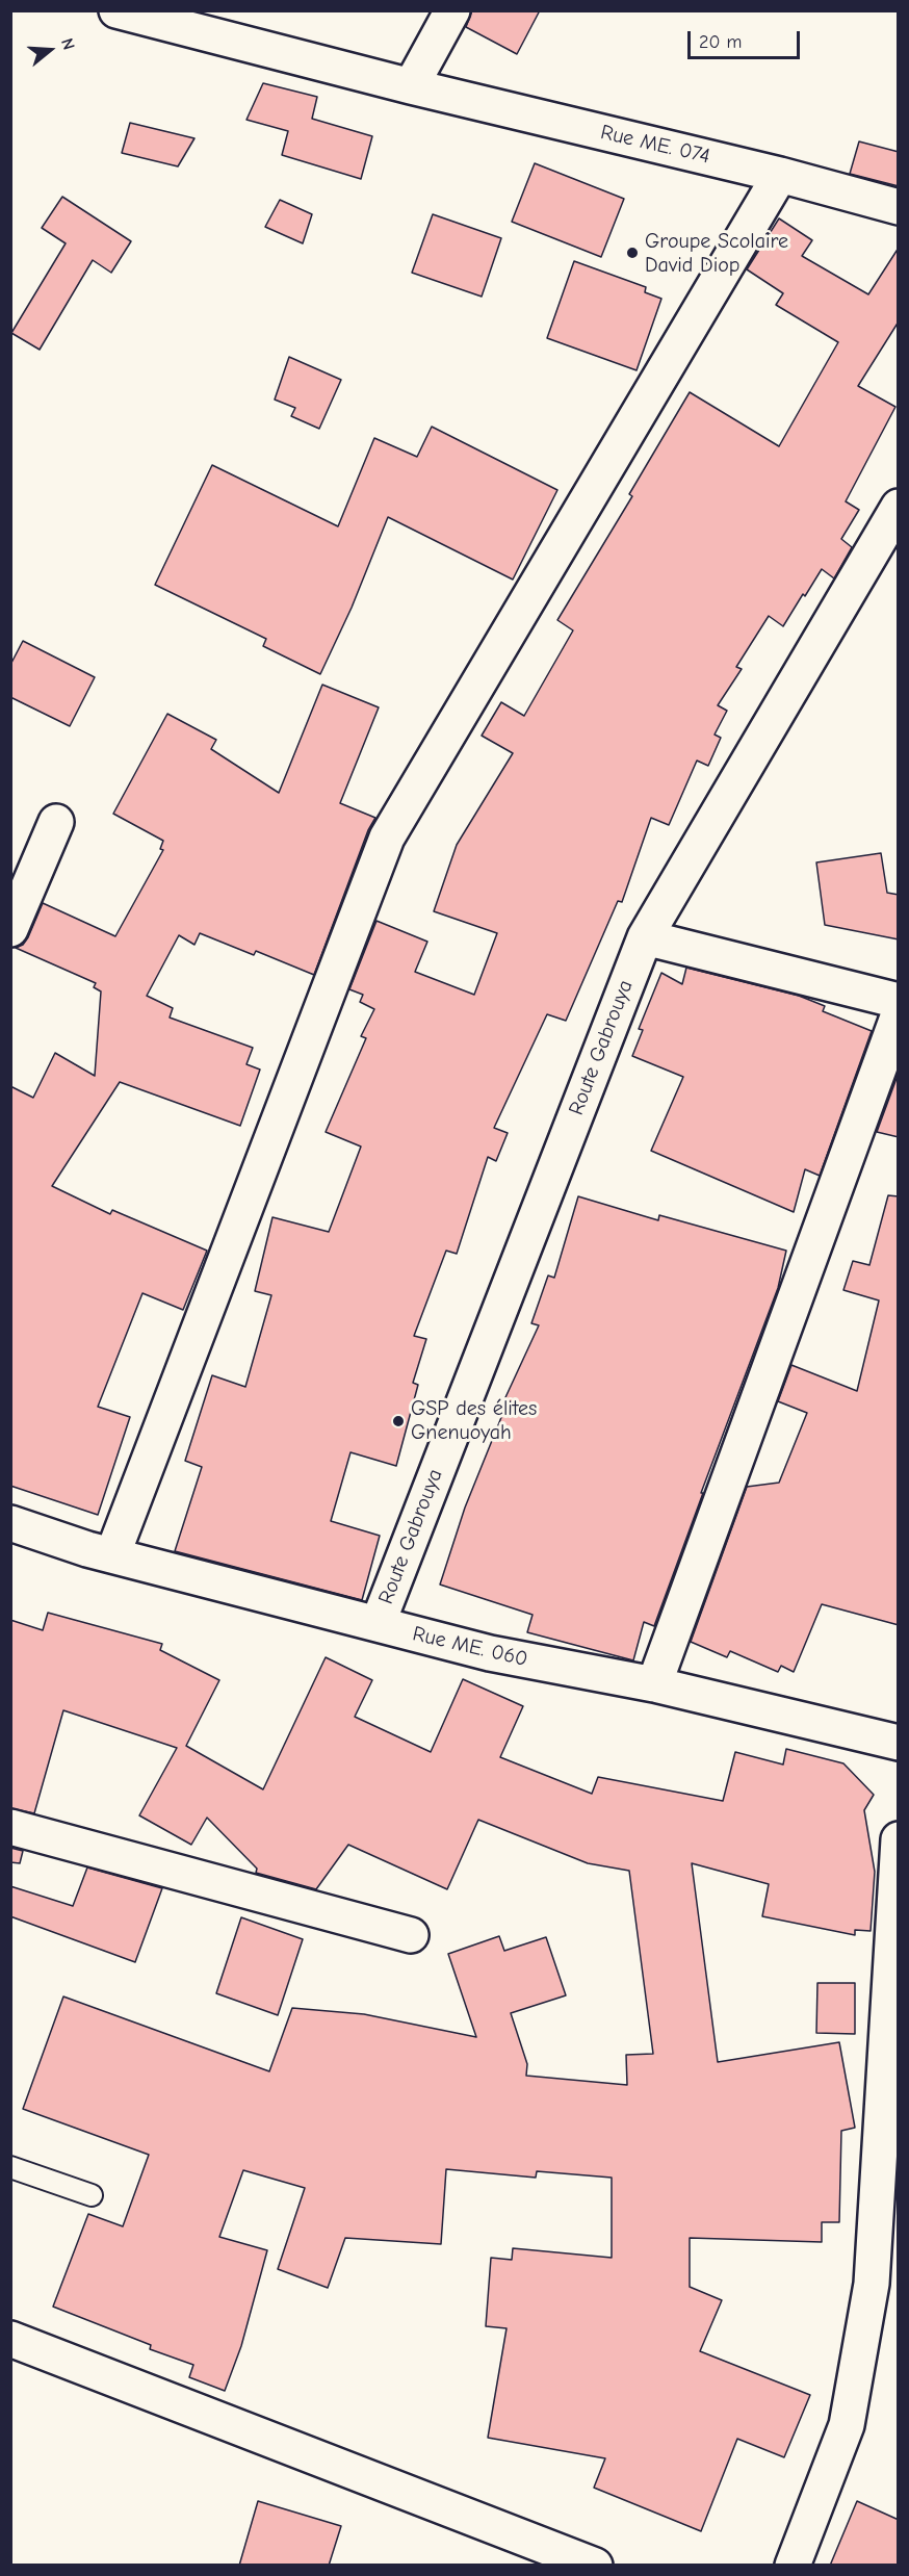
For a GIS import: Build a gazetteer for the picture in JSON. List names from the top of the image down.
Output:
{
  "streets": {
    "street": ["Rue ME. 074", "Route Gabrouya", "Rue ME. 060"]
  },
  "crossings": [
    ["Route Gabrouya", "Rue ME. 060"]
  ],
  "places": ["Groupe Scolaire David Diop", "GSP des élites Gnenuoyah"],
  "scale_bar": "20 m",
  "north": "right"
}
